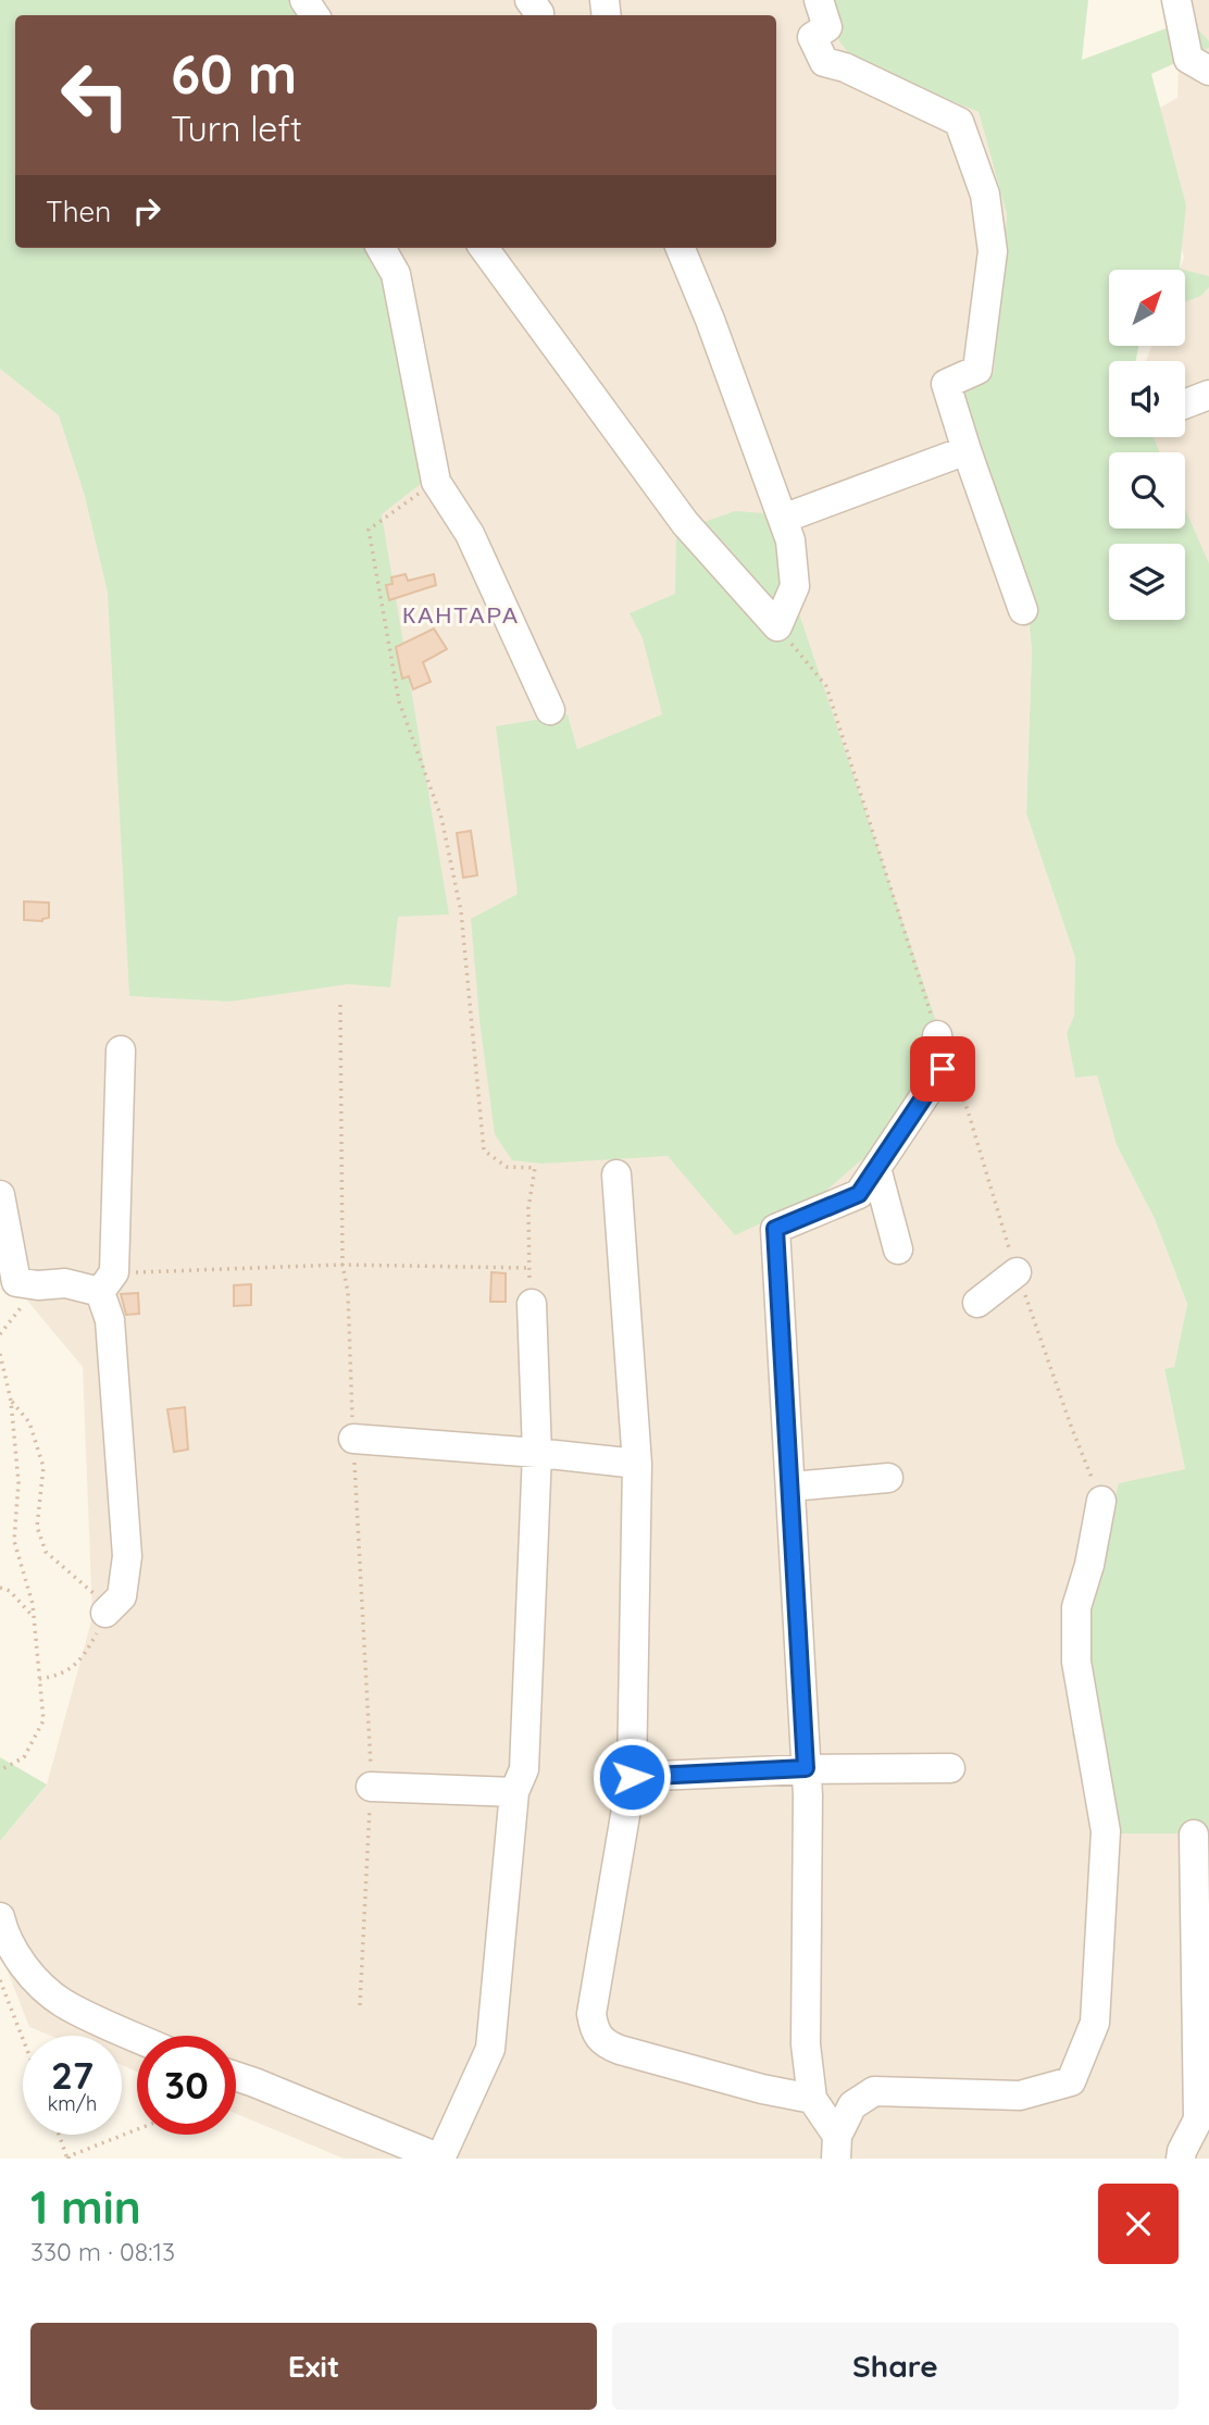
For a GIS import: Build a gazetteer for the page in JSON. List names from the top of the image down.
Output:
{
  "districts": ["КАНТАРА"],
  "north": "top right",
  "page": {
    "turn": ["60 m", "Turn left"],
    "then": "Then",
    "speed": "27 km/h",
    "limit": "30",
    "heading": ["1 min", "330 m · 08:13"],
    "buttons": ["Exit", "Share"]
  }
}
